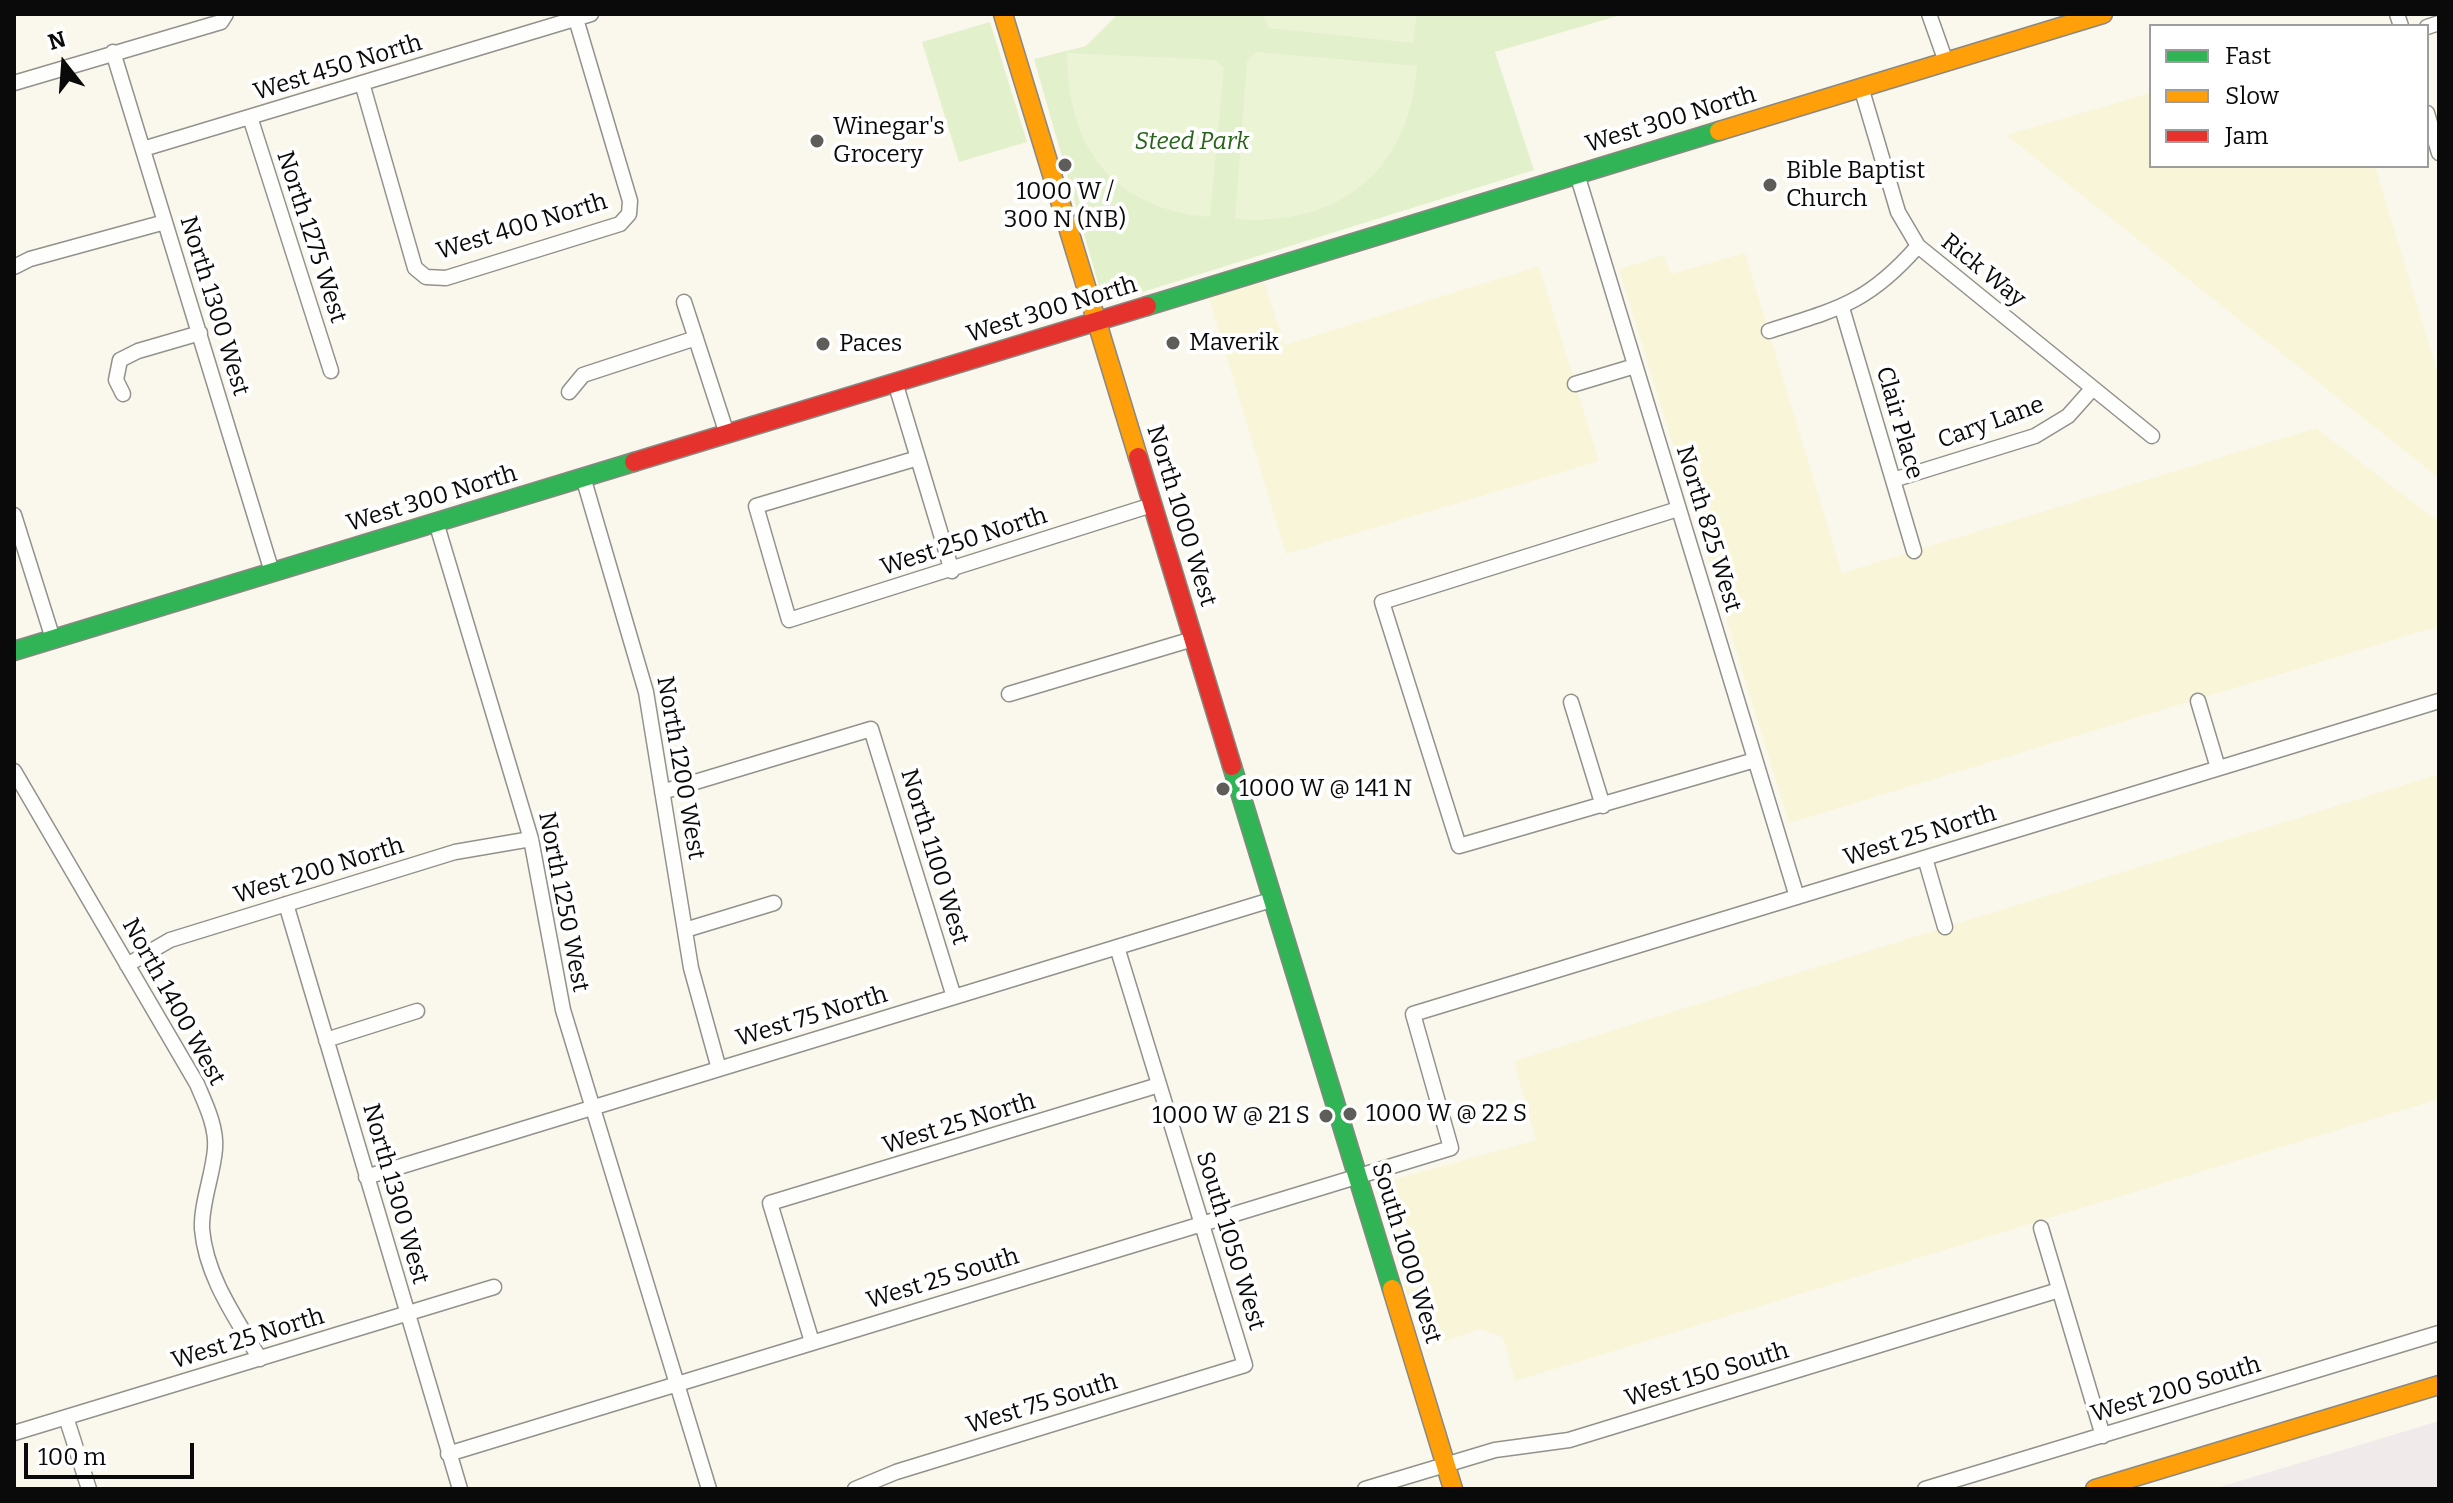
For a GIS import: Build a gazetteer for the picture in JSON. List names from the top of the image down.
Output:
{
  "streets": {
    "main road": ["West 300 North", "North 1000 West", "South 1000 West"],
    "street": [
      "West 450 North",
      "West 400 North",
      "North 1275 West",
      "Rick Way",
      "North 1300 West",
      "Clair Place",
      "Cary Lane",
      "North 825 West",
      "West 250 North",
      "North 1200 West",
      "West 25 North",
      "North 1100 West",
      "West 200 North",
      "North 1250 West",
      "North 1400 West",
      "West 75 North",
      "South 1050 West",
      "West 25 South",
      "West 150 South",
      "West 200 South",
      "West 75 South"
    ]
  },
  "crossings": [
    ["West 450 North", "West 400 North"],
    ["West 450 North", "North 1275 West"],
    ["West 450 North", "North 1300 West"],
    ["West 300 North", "Rick Way"],
    ["West 300 North", "North 1300 West"],
    ["West 300 North", "North 1000 West"],
    ["West 300 North", "North 825 West"],
    ["West 300 North", "North 1200 West"],
    ["West 300 North", "North 1250 West"],
    ["Rick Way", "Cary Lane"],
    ["North 1300 West", "West 25 North"],
    ["North 1300 West", "West 200 North"],
    ["North 1300 West", "West 75 North"],
    ["North 1300 West", "West 25 South"],
    ["Clair Place", "Cary Lane"],
    ["North 1000 West", "West 250 North"],
    ["North 1000 West", "West 75 North"],
    ["North 1000 West", "South 1000 West"],
    ["North 825 West", "West 25 North"],
    ["North 1200 West", "North 1100 West"],
    ["North 1200 West", "West 75 North"],
    ["West 25 North", "North 1400 West"],
    ["West 25 North", "South 1050 West"],
    ["West 25 North", "West 25 South"],
    ["North 1100 West", "West 75 North"],
    ["West 200 North", "North 1250 West"],
    ["West 200 North", "North 1400 West"],
    ["North 1250 West", "West 75 North"],
    ["North 1250 West", "West 25 South"],
    ["West 75 North", "South 1050 West"],
    ["South 1050 West", "West 25 South"],
    ["South 1050 West", "West 75 South"],
    ["South 1000 West", "West 25 South"],
    ["South 1000 West", "West 150 South"]
  ],
  "parks": ["Steed Park"],
  "places": [
    "Winegar's Grocery",
    "1000 W / 300 N (NB)",
    "Bible Baptist Church",
    "Maverik",
    "Paces",
    "1000 W @ 141 N",
    "1000 W @ 22 S",
    "1000 W @ 21 S"
  ],
  "legend": ["Fast", "Slow", "Jam"],
  "scale_bar": "100 m",
  "north": "top"
}
